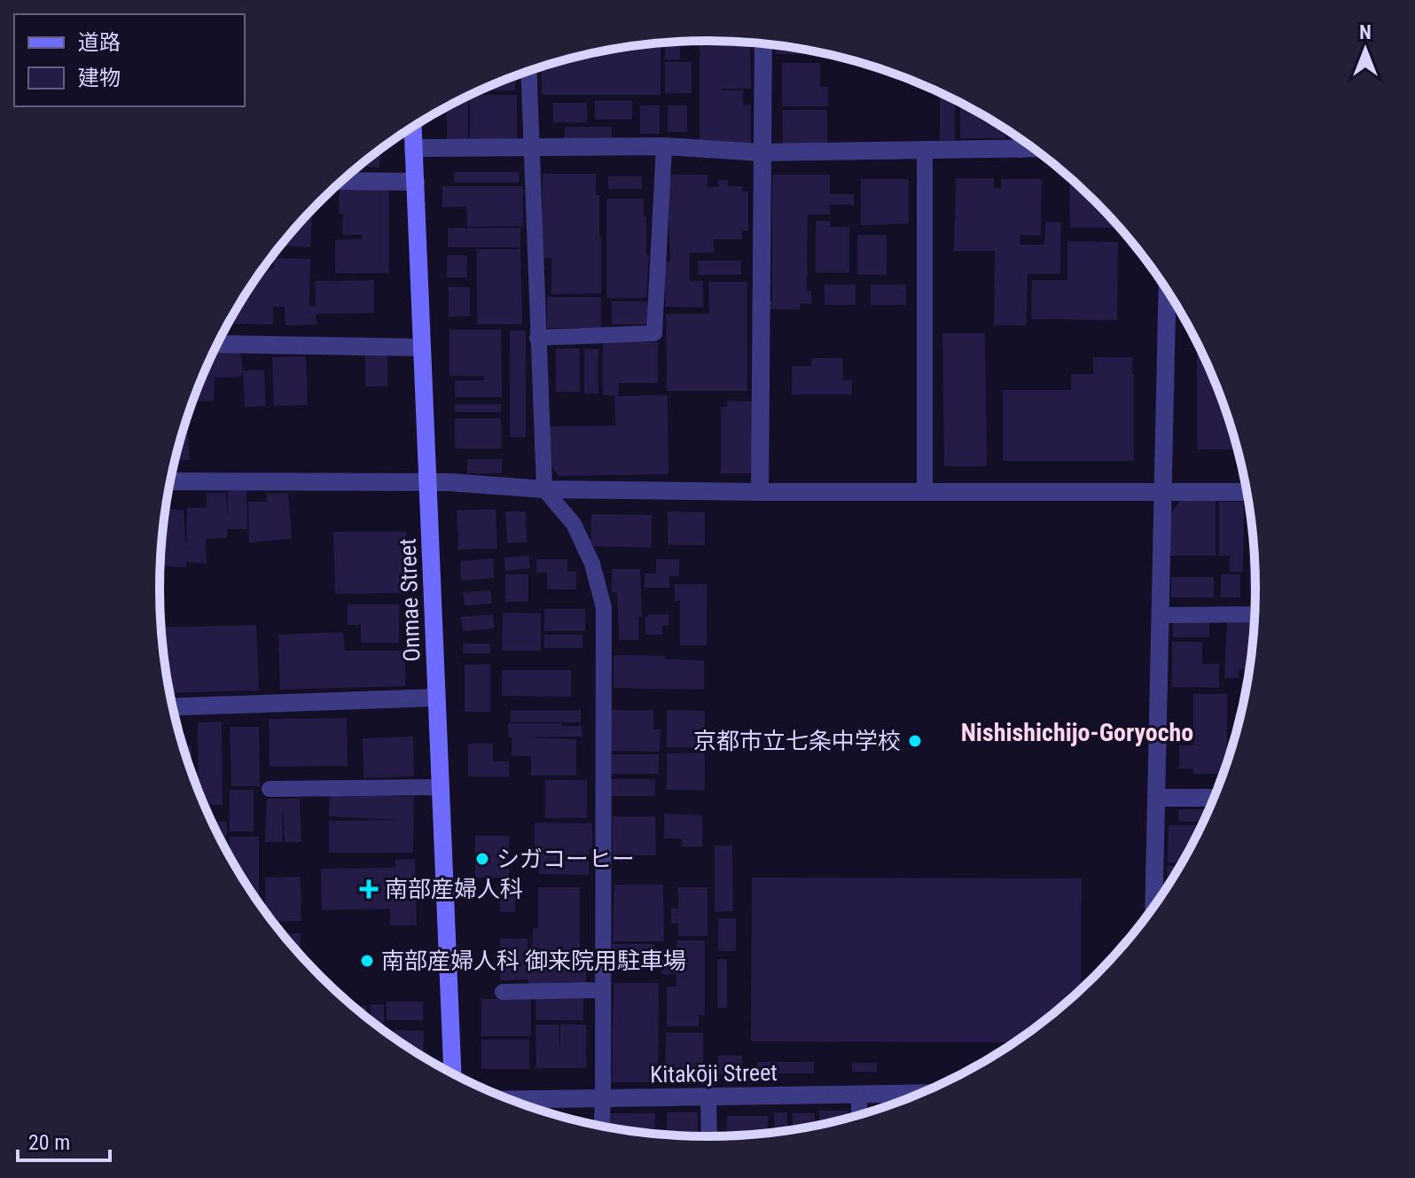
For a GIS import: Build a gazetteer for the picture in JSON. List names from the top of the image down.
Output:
{
  "streets": {
    "street": ["Onmae Street", "Kitakōji Street"]
  },
  "districts": ["Nishishichijo-Goryocho"],
  "places": {
    "other": ["京都市立七条中学校", "シガコーヒー", "南部産婦人科 御来院用駐車場"],
    "health": ["南部産婦人科"]
  },
  "legend": ["道路", "建物"],
  "scale_bar": "20 m",
  "north": "top"
}
